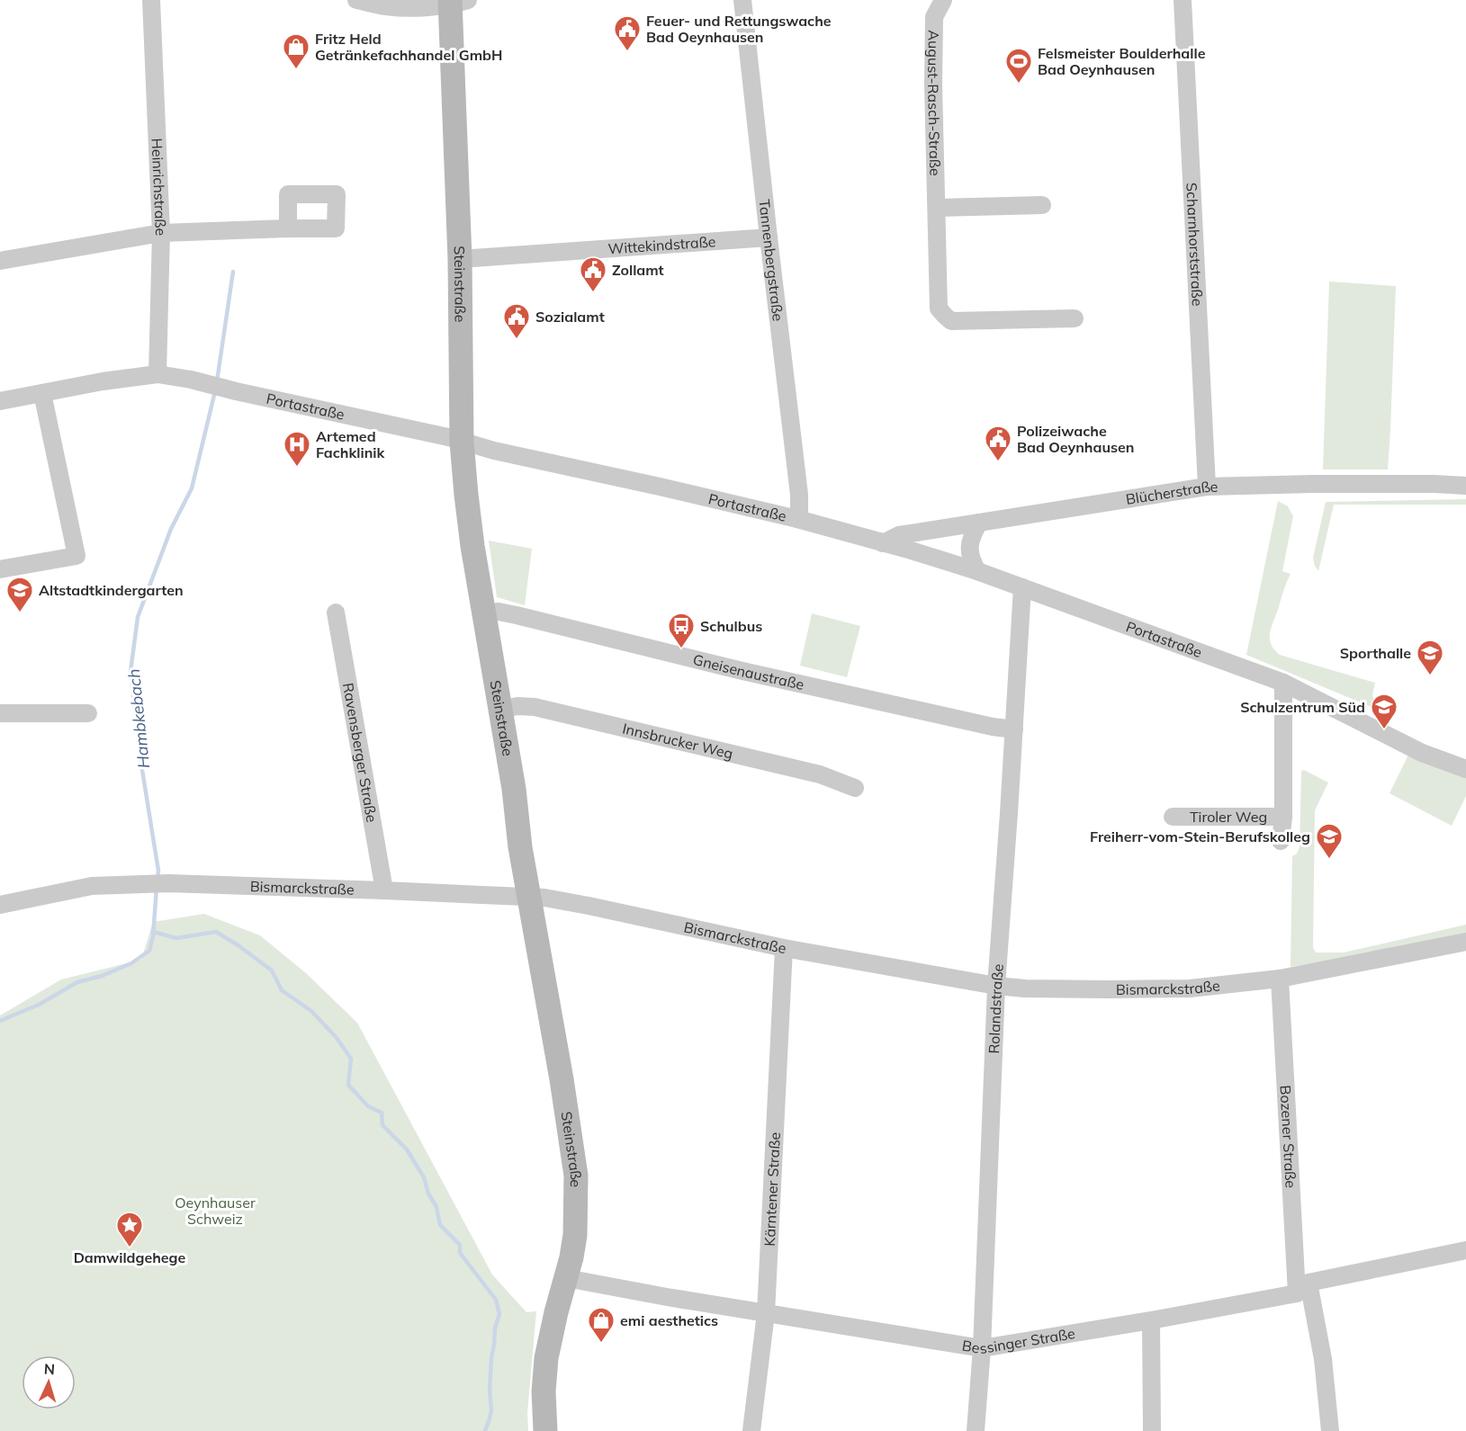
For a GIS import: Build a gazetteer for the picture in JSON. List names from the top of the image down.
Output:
{
  "streets": {
    "main road": ["Steinstraße"],
    "street": [
      "August-Rasch-Straße",
      "Heinrichstraße",
      "Scharnhorststraße",
      "Wittekindstraße",
      "Tannenbergstraße",
      "Portastraße",
      "Blücherstraße",
      "Gneisenaustraße",
      "Innsbrucker Weg",
      "Ravensberger Straße",
      "Tiroler Weg",
      "Bismarckstraße",
      "Rolandstraße",
      "Bozener Straße",
      "Kärntener Straße",
      "Bessinger Straße"
    ]
  },
  "crossings": [
    ["Heinrichstraße", "Portastraße"],
    ["Scharnhorststraße", "Blücherstraße"],
    ["Wittekindstraße", "Tannenbergstraße"],
    ["Wittekindstraße", "Steinstraße"],
    ["Tannenbergstraße", "Portastraße"],
    ["Steinstraße", "Portastraße"],
    ["Steinstraße", "Gneisenaustraße"],
    ["Steinstraße", "Innsbrucker Weg"],
    ["Steinstraße", "Bismarckstraße"],
    ["Steinstraße", "Bessinger Straße"],
    ["Portastraße", "Blücherstraße"],
    ["Portastraße", "Rolandstraße"],
    ["Gneisenaustraße", "Rolandstraße"],
    ["Ravensberger Straße", "Bismarckstraße"],
    ["Bismarckstraße", "Rolandstraße"],
    ["Bismarckstraße", "Bozener Straße"],
    ["Bismarckstraße", "Kärntener Straße"],
    ["Rolandstraße", "Bessinger Straße"],
    ["Bozener Straße", "Bessinger Straße"],
    ["Kärntener Straße", "Bessinger Straße"]
  ],
  "water": ["Hambkebach"],
  "parks": ["Oeynhauser Schweiz"],
  "places": {
    "public building": [
      "Feuer- und Rettungswache Bad Oeynhausen",
      "Zollamt",
      "Sozialamt",
      "Polizeiwache Bad Oeynhausen"
    ],
    "shop": ["Fritz Held Getränkefachhandel GmbH", "emi aesthetics"],
    "sports": ["Felsmeister Boulderhalle Bad Oeynhausen"],
    "hospital": ["Artemed Fachklinik"],
    "school or university": [
      "Altstadtkindergarten",
      "Sporthalle",
      "Schulzentrum Süd",
      "Freiherr-vom-Stein-Berufskolleg"
    ],
    "bus stop": ["Schulbus"],
    "place": ["Damwildgehege"]
  },
  "north": "top"
}
